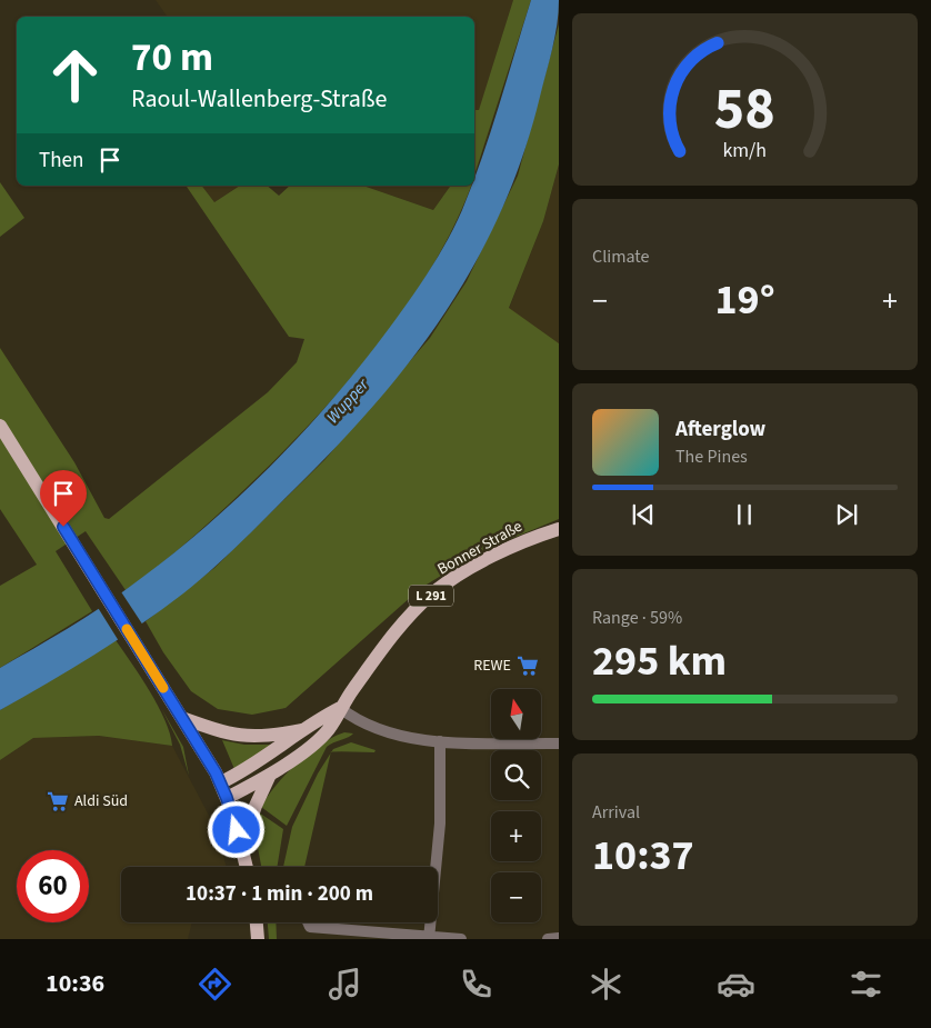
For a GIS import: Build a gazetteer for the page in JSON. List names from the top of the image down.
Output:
{
  "streets": {
    "main road": ["Bonner Straße", "L 291"]
  },
  "water": ["Wupper"],
  "places": {
    "supermarket": ["REWE", "Aldi Süd"]
  },
  "north": "top",
  "page": {
    "turn": ["70 m", "Raoul-Wallenberg-Straße"],
    "then": "Then",
    "tile": [
      "Climate",
      ["Range · 59%", "295 km"],
      ["Arrival", "10:37"]
    ],
    "heat": ["−", "19°", "+"],
    "song": ["Afterglow", "The Pines"],
    "map_buttons": ["+", "−"],
    "limit": "60",
    "trip": "10:37 · 1 min · 200 m",
    "tabs": "10:36",
    "gauge": ["58", "km/h"]
  }
}
